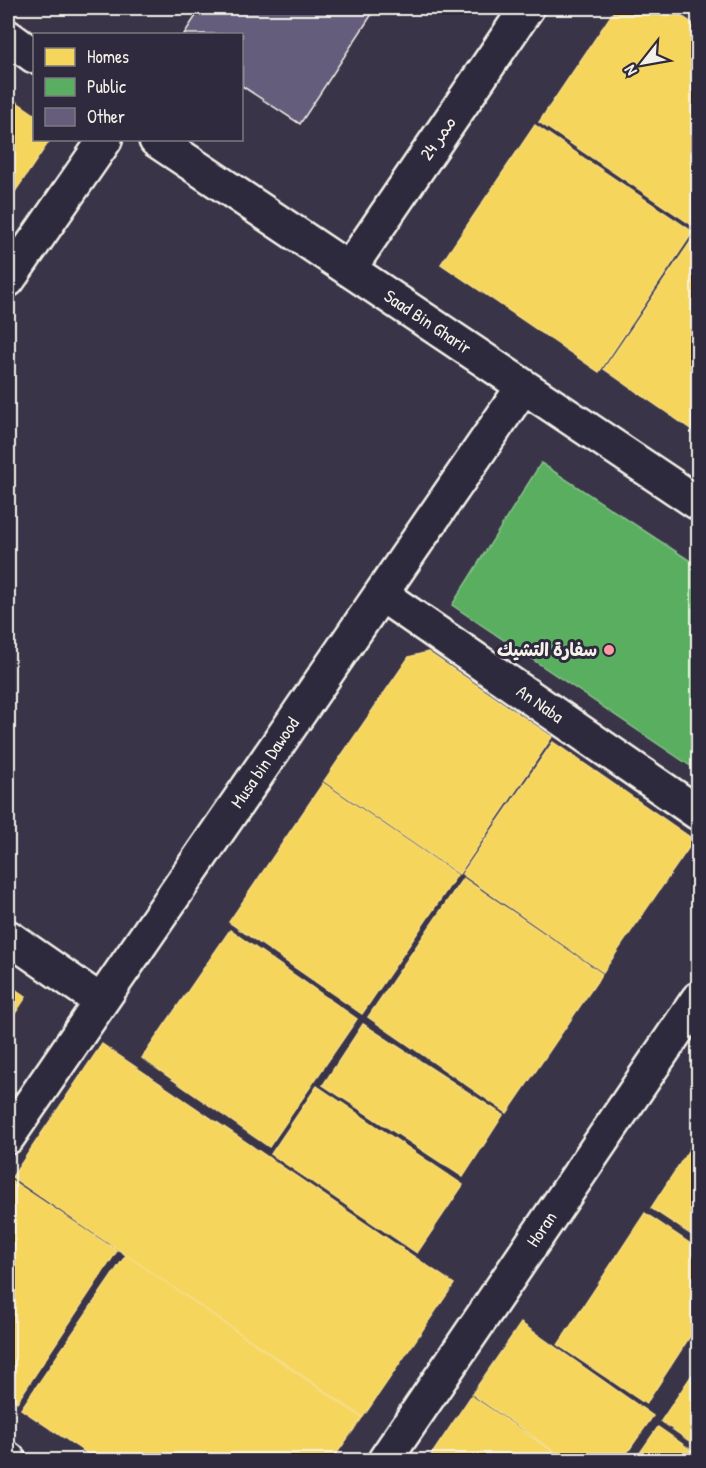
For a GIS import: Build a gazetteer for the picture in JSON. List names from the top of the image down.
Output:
{
  "streets": {
    "street": [
      "ممر 24",
      "Saad Bin Gharir",
      "An Naba",
      "Musa bin Dawood",
      "Horan"
    ]
  },
  "crossings": [
    ["ممر 24", "Saad Bin Gharir"],
    ["Saad Bin Gharir", "Musa bin Dawood"],
    ["An Naba", "Musa bin Dawood"]
  ],
  "places": ["سفارة التشيك"],
  "legend": ["Homes", "Public", "Other"],
  "north": "bottom left"
}
